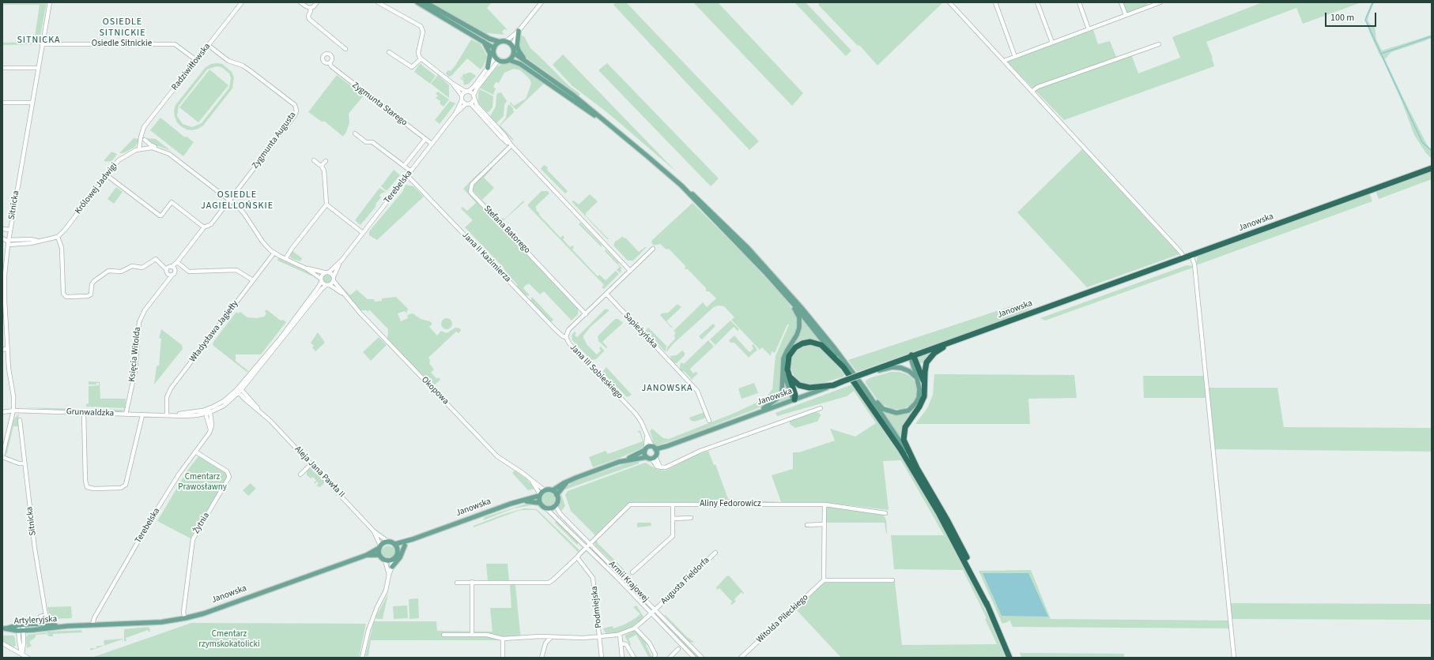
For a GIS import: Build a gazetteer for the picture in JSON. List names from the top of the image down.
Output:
{
  "streets": {
    "highway": ["Janowska"],
    "main road": ["Artyleryjska"],
    "street": [
      "Osiedle Sitnickie",
      "Radziwiłłowska",
      "Zygmunta Starego",
      "Zygmunta Augusta",
      "Terebelska",
      "Królowej Jadwigi",
      "Sitnicka",
      "Stefana Batorego",
      "Jana II Kazimierza",
      "Sapieżyńska",
      "Władysława Jagiełły",
      "Księcia Witolda",
      "Jana III Sobieskiego",
      "Okopowa",
      "Grunwaldzka",
      "Aleja Jana Pawła II",
      "Aliny Fedorowicz",
      "Żytnia",
      "Augusta Fieldorfa",
      "Armii Krajowej",
      "Podmiejska",
      "Witolda Pileckiego"
    ]
  },
  "crossings": [
    ["Osiedle Sitnickie", "Radziwiłłowska"],
    ["Osiedle Sitnickie", "Sitnicka"],
    ["Radziwiłłowska", "Zygmunta Augusta"],
    ["Radziwiłłowska", "Królowej Jadwigi"],
    ["Zygmunta Starego", "Terebelska"],
    ["Zygmunta Augusta", "Królowej Jadwigi"],
    ["Terebelska", "Królowej Jadwigi"],
    ["Terebelska", "Janowska"],
    ["Terebelska", "Jana II Kazimierza"],
    ["Terebelska", "Okopowa"],
    ["Terebelska", "Żytnia"],
    ["Terebelska", "Artyleryjska"],
    ["Królowej Jadwigi", "Władysława Jagiełły"],
    ["Królowej Jadwigi", "Okopowa"],
    ["Sitnicka", "Grunwaldzka"],
    ["Janowska", "Jana III Sobieskiego"],
    ["Janowska", "Okopowa"],
    ["Janowska", "Aleja Jana Pawła II"],
    ["Janowska", "Żytnia"],
    ["Janowska", "Armii Krajowej"],
    ["Janowska", "Artyleryjska"],
    ["Stefana Batorego", "Jana III Sobieskiego"],
    ["Jana II Kazimierza", "Jana III Sobieskiego"],
    ["Sapieżyńska", "Jana III Sobieskiego"],
    ["Władysława Jagiełły", "Grunwaldzka"],
    ["Księcia Witolda", "Grunwaldzka"],
    ["Okopowa", "Armii Krajowej"],
    ["Aliny Fedorowicz", "Armii Krajowej"],
    ["Augusta Fieldorfa", "Armii Krajowej"]
  ],
  "districts": [
    "OSIEDLE SITNICKIE",
    "SITNICKA",
    "OSIEDLE JAGIELLOŃSKIE",
    "JANOWSKA"
  ],
  "parks": ["Cmentarz Prawosławny", "Cmentarz rzymskokatolicki"],
  "scale_bar": "100 m"
}
